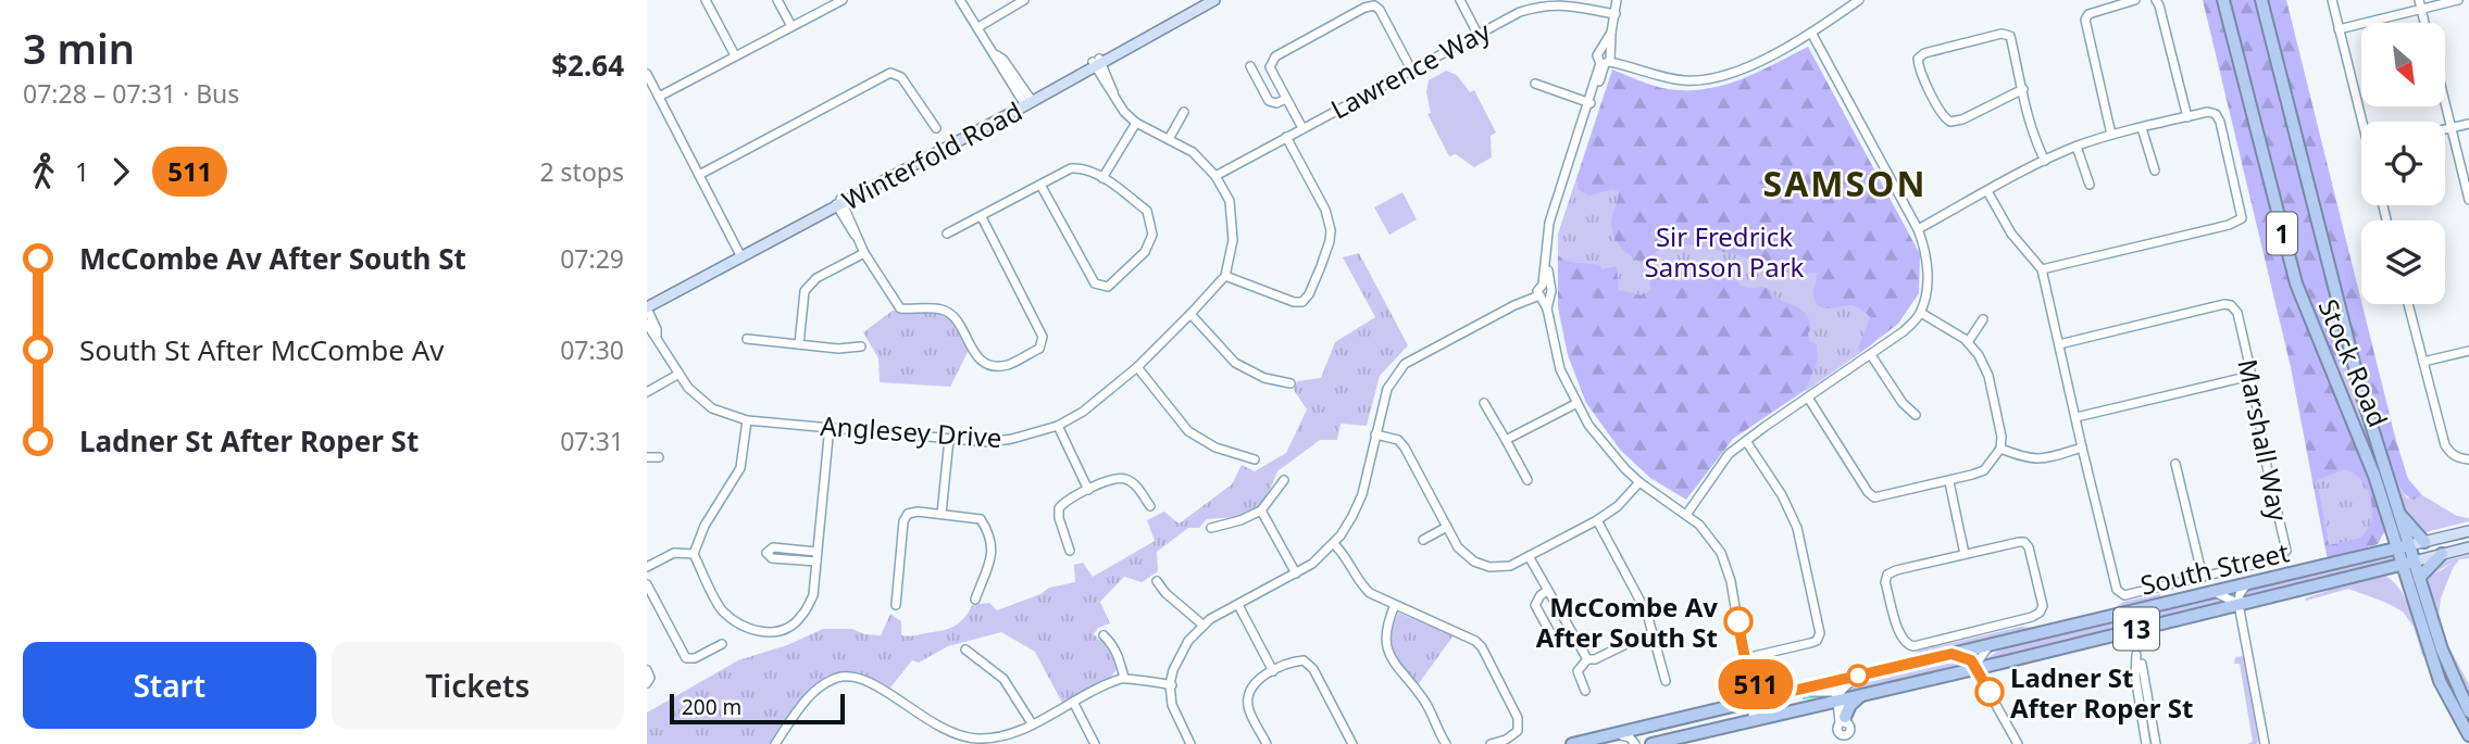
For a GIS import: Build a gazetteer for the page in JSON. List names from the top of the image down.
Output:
{
  "streets": {
    "highway": [
      "1",
      "Stock Road",
      "South Street",
      "13"
    ],
    "main road": ["Winterfold Road"],
    "street": ["Lawrence Way", "Anglesey Drive", "Marshall Way"]
  },
  "crossings": [
    ["Winterfold Road", "Anglesey Drive"],
    ["Stock Road", "South Street"]
  ],
  "districts": ["SAMSON"],
  "parks": ["Sir Fredrick Samson Park"],
  "places": ["McCombe Av After South St", "Ladner St After Roper St"],
  "lines": ["bus line 511"],
  "scale_bar": "200 m",
  "north": "bottom right",
  "page": {
    "heading": ["3 min", "07:28 – 07:31 · Bus", "$2.64"],
    "on_map": "511",
    "legs": ["1", "511", "2 stops"],
    "list": [
      {
        "name": "McCombe Av After South St",
        "value": "07:29"
      },
      {
        "name": "South St After McCombe Av",
        "value": "07:30"
      },
      {
        "name": "Ladner St After Roper St",
        "value": "07:31"
      }
    ],
    "buttons": ["Start", "Tickets"],
    "scale": "200 m"
  }
}
